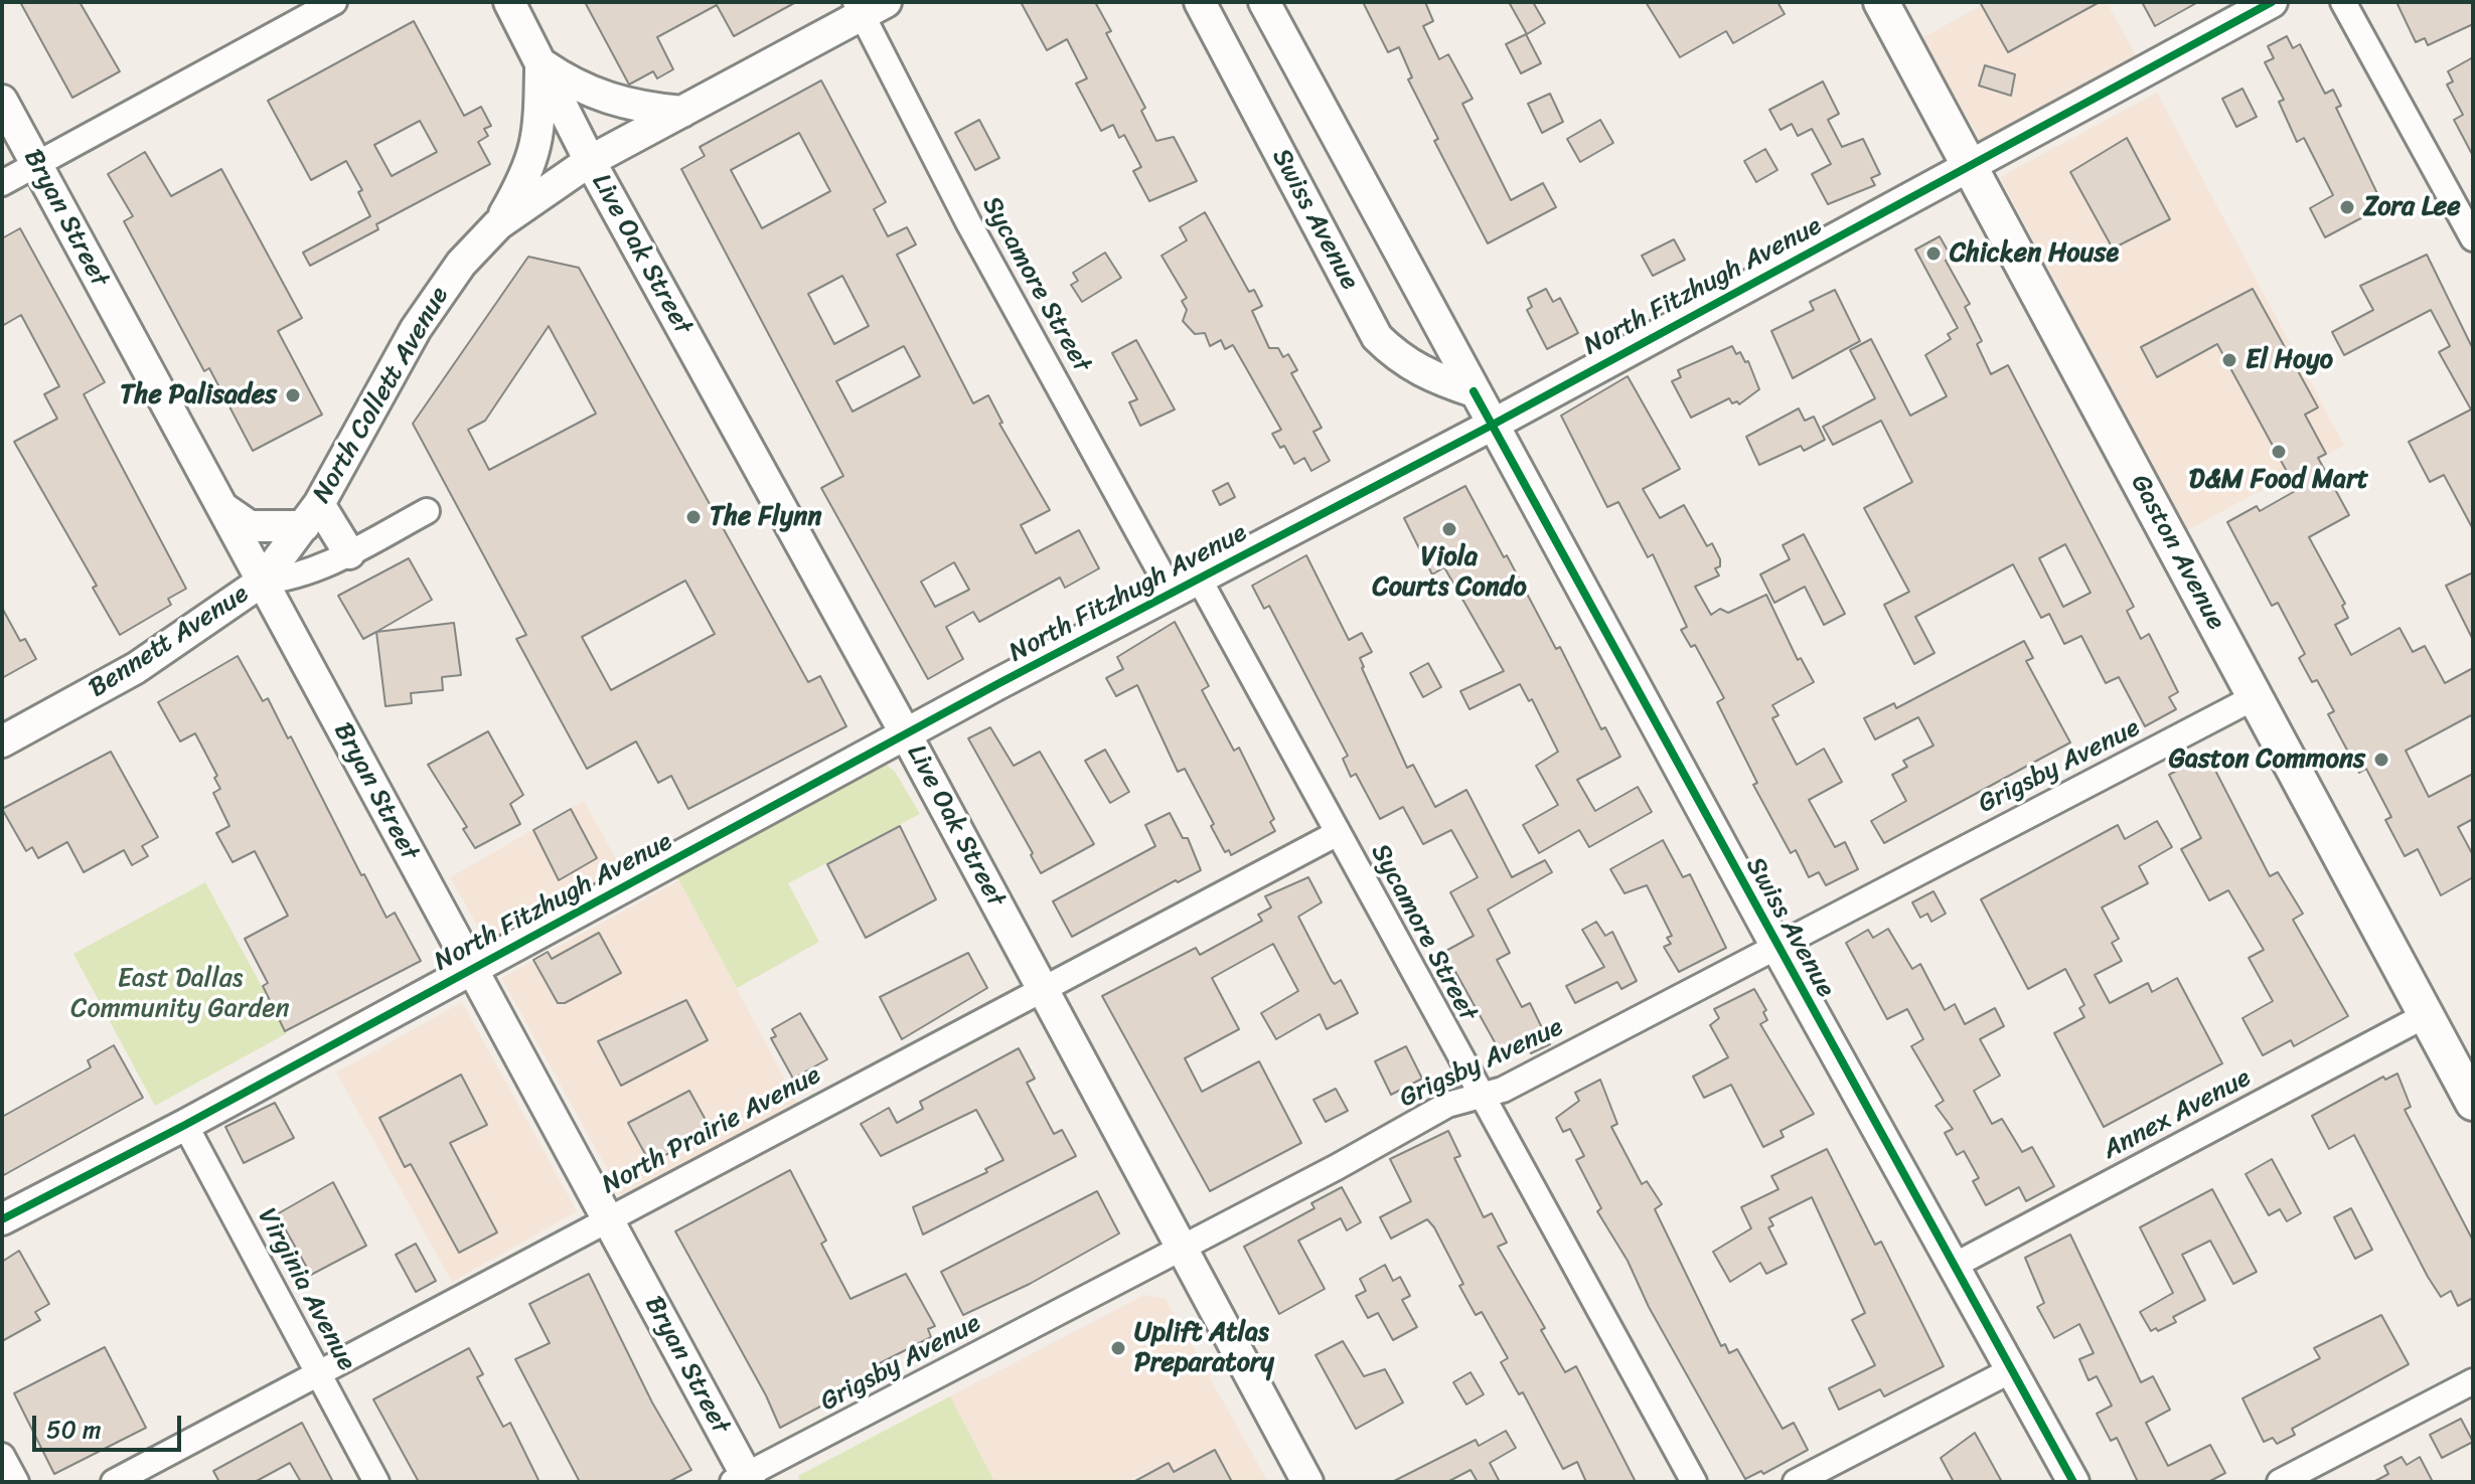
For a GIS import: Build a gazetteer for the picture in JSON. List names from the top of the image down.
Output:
{
  "streets": {
    "main road": ["Gaston Avenue"],
    "street": [
      "Bryan Street",
      "Swiss Avenue",
      "Live Oak Street",
      "Sycamore Street",
      "North Fitzhugh Avenue",
      "North Collett Avenue",
      "Bennett Avenue",
      "Grigsby Avenue",
      "Annex Avenue",
      "North Prairie Avenue",
      "Virginia Avenue"
    ]
  },
  "crossings": [
    ["Bryan Street", "North Fitzhugh Avenue"],
    ["Bryan Street", "North Collett Avenue"],
    ["Bryan Street", "Bennett Avenue"],
    ["Bryan Street", "Grigsby Avenue"],
    ["Bryan Street", "North Prairie Avenue"],
    ["Swiss Avenue", "North Fitzhugh Avenue"],
    ["Swiss Avenue", "Grigsby Avenue"],
    ["Swiss Avenue", "Annex Avenue"],
    ["Live Oak Street", "North Fitzhugh Avenue"],
    ["Live Oak Street", "North Collett Avenue"],
    ["Live Oak Street", "Grigsby Avenue"],
    ["Live Oak Street", "North Prairie Avenue"],
    ["Sycamore Street", "North Fitzhugh Avenue"],
    ["Sycamore Street", "North Collett Avenue"],
    ["Sycamore Street", "Grigsby Avenue"],
    ["Sycamore Street", "North Prairie Avenue"],
    ["North Fitzhugh Avenue", "Gaston Avenue"],
    ["North Fitzhugh Avenue", "Virginia Avenue"],
    ["North Collett Avenue", "Bennett Avenue"],
    ["Gaston Avenue", "Grigsby Avenue"],
    ["Gaston Avenue", "Annex Avenue"],
    ["North Prairie Avenue", "Virginia Avenue"]
  ],
  "parks": ["East Dallas Community Garden"],
  "places": [
    "Zora Lee",
    "Chicken House",
    "El Hoyo",
    "The Palisades",
    "D&M Food Mart",
    "The Flynn",
    "Viola Courts Condo",
    "Gaston Commons",
    "Uplift Atlas Preparatory"
  ],
  "scale_bar": "50 m"
}
